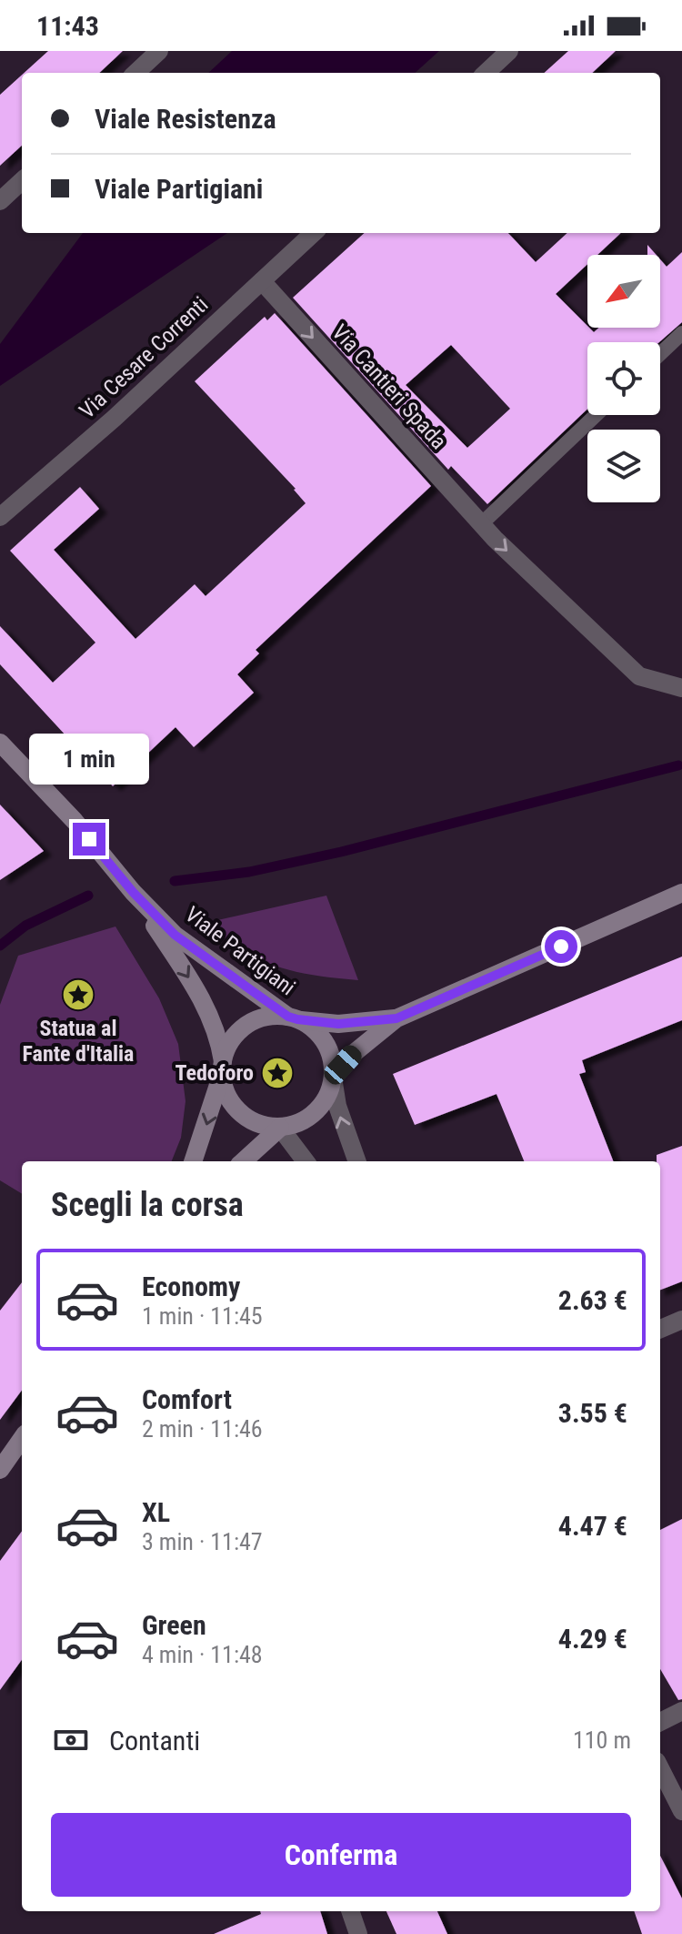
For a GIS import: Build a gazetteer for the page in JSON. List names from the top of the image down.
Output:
{
  "streets": {
    "main road": ["Viale Partigiani"],
    "street": ["Via Cesare Correnti", "Via Cantieri Spada"]
  },
  "crossings": [
    ["Via Cesare Correnti", "Via Cantieri Spada"]
  ],
  "one_way": ["Via Cantieri Spada"],
  "places": {
    "place": ["Statua al Fante d'Italia", "Tedoforo"]
  },
  "north": "bottom left",
  "page": {
    "status": "11:43",
    "banner": ["Viale Resistenza", "Viale Partigiani"],
    "bubble": "1 min",
    "heading": "Scegli la corsa",
    "list": [
      {
        "name": "Economy",
        "note": "1 min · 11:45",
        "value": "2.63 €"
      },
      {
        "name": "Comfort",
        "note": "2 min · 11:46",
        "value": "3.55 €"
      },
      {
        "name": "XL",
        "note": "3 min · 11:47",
        "value": "4.47 €"
      },
      {
        "name": "Green",
        "note": "4 min · 11:48",
        "value": "4.29 €"
      }
    ],
    "pay": ["Contanti", "110 m"],
    "buttons": "Conferma"
  }
}
